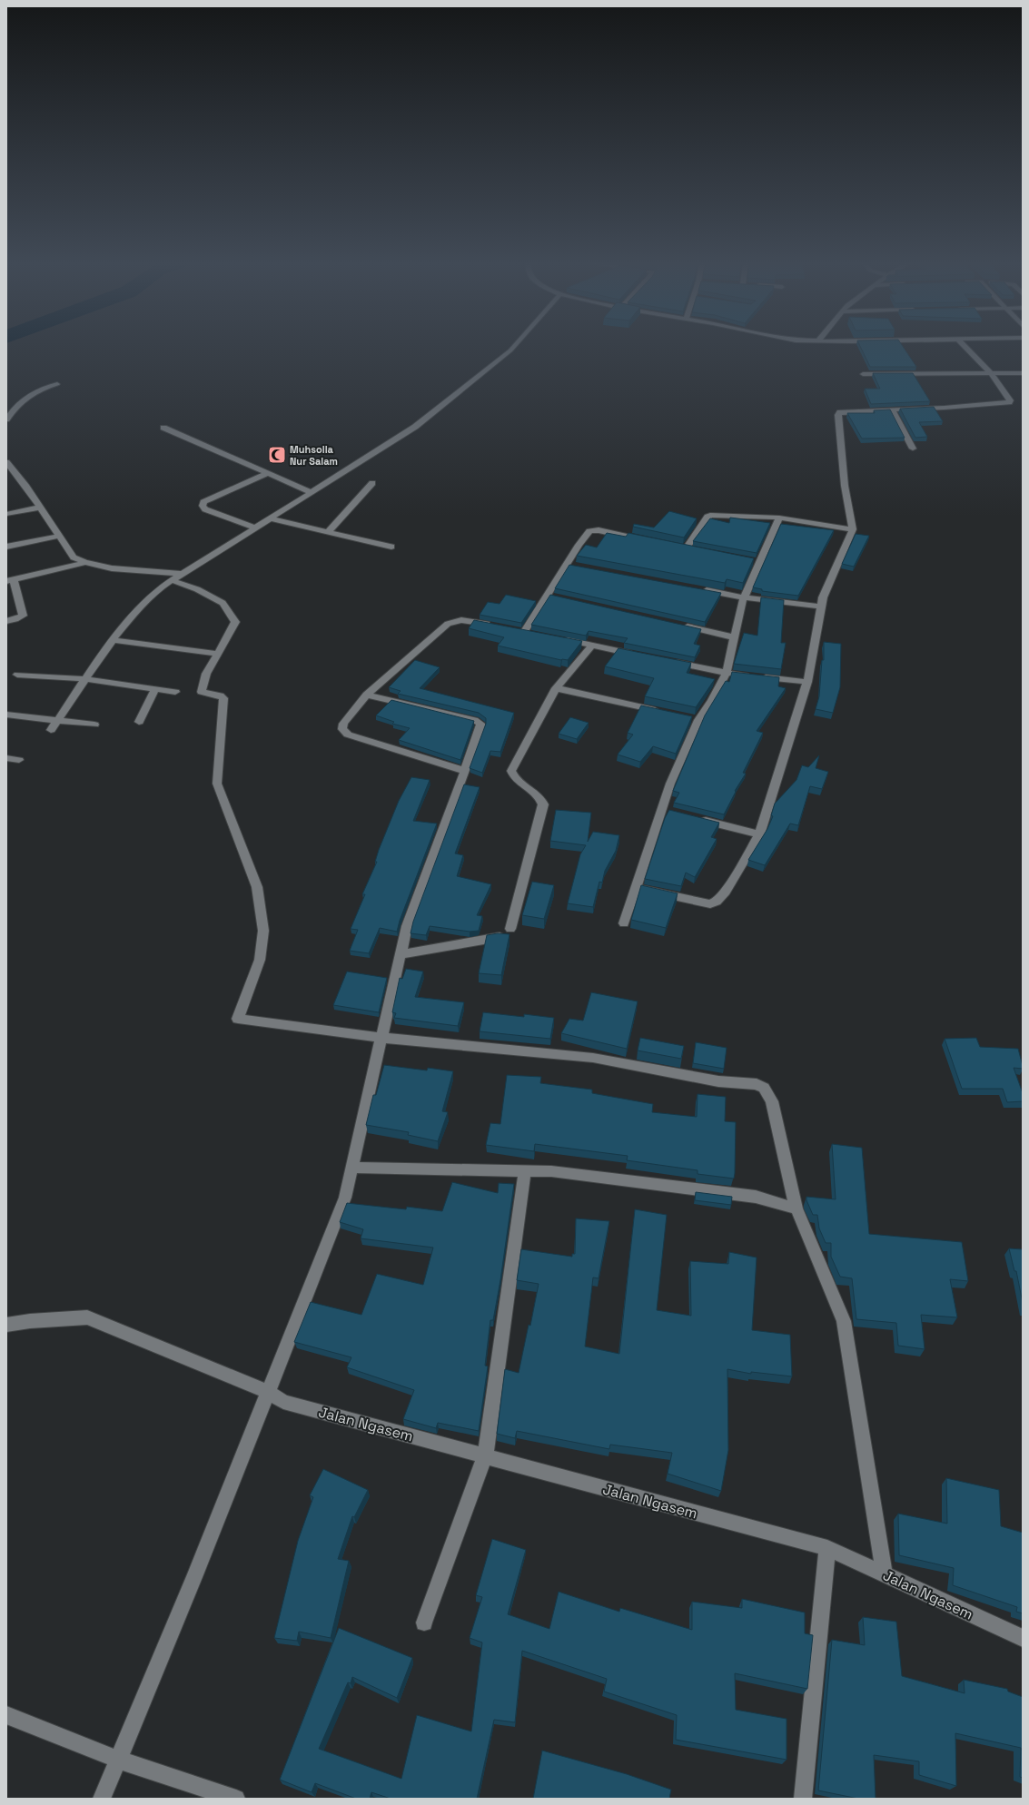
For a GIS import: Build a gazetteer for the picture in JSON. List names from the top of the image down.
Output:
{
  "streets": {
    "street": ["Jalan Ngasem"]
  },
  "places": {
    "mosque": ["Muhsolla Nur Salam"]
  }
}
